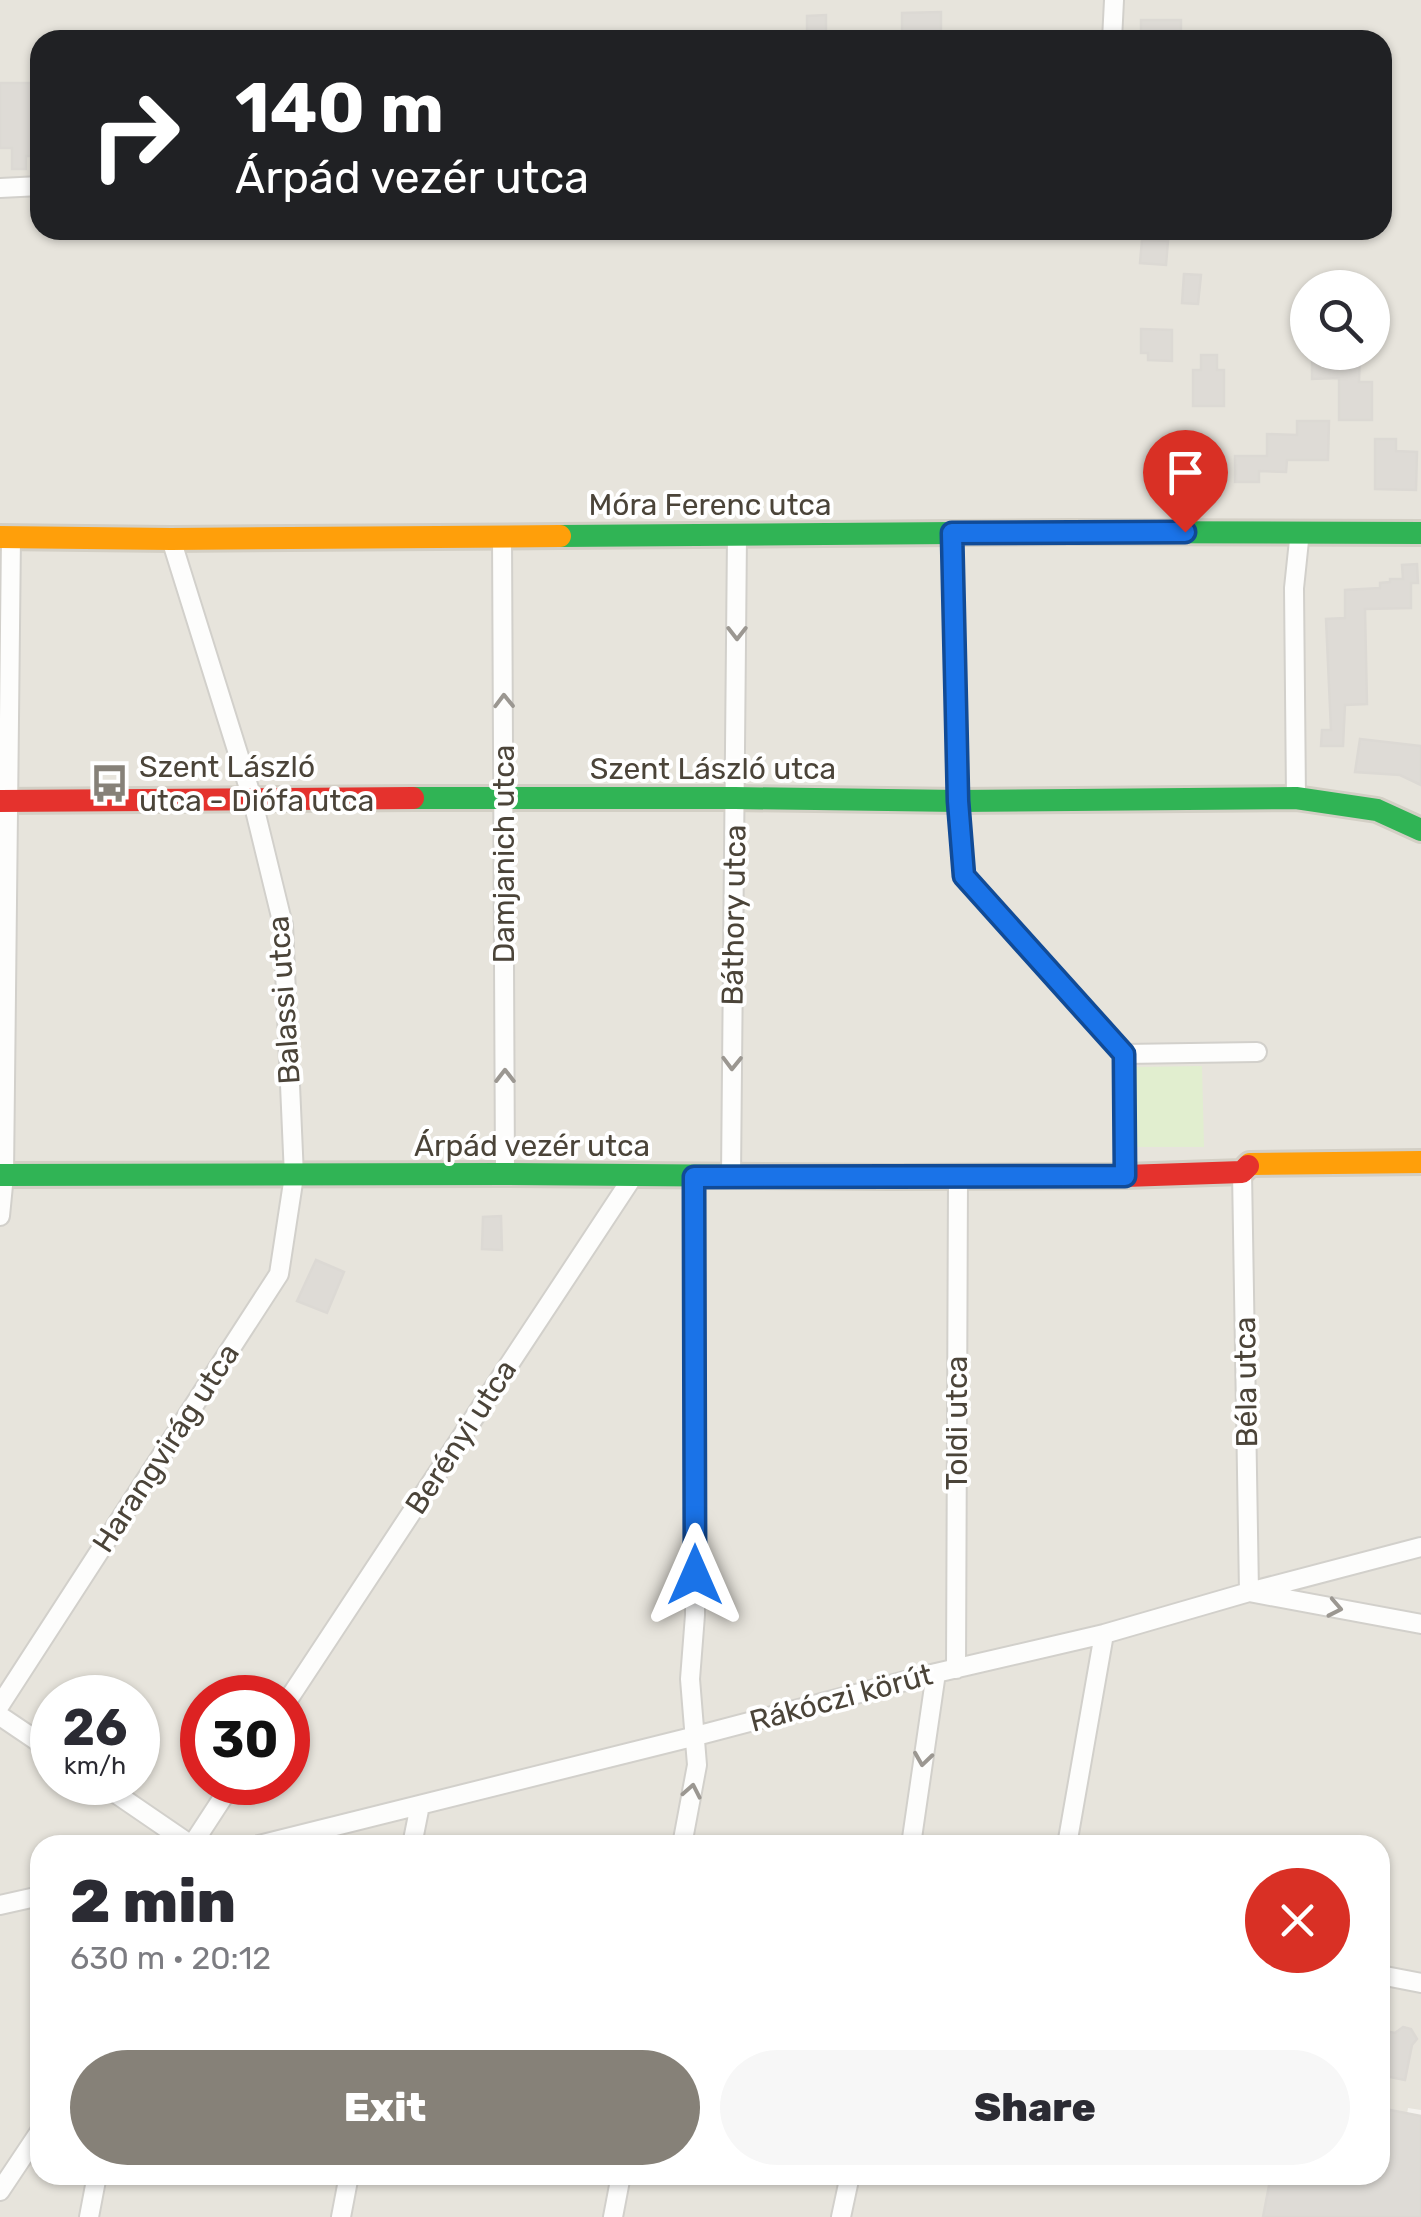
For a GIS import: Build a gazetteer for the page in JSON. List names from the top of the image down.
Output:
{
  "streets": {
    "street": [
      "Móra Ferenc utca",
      "Szent László utca",
      "Damjanich utca",
      "Báthory utca",
      "Balassi utca",
      "Árpád vezér utca",
      "Béla utca",
      "Toldi utca",
      "Berényi utca",
      "Harangvirág utca",
      "Rákóczi körút"
    ]
  },
  "crossings": [
    ["Móra Ferenc utca", "Damjanich utca"],
    ["Móra Ferenc utca", "Báthory utca"],
    ["Móra Ferenc utca", "Balassi utca"],
    ["Szent László utca", "Damjanich utca"],
    ["Szent László utca", "Báthory utca"],
    ["Szent László utca", "Balassi utca"],
    ["Damjanich utca", "Árpád vezér utca"],
    ["Báthory utca", "Árpád vezér utca"],
    ["Balassi utca", "Árpád vezér utca"],
    ["Balassi utca", "Harangvirág utca"],
    ["Árpád vezér utca", "Béla utca"],
    ["Árpád vezér utca", "Toldi utca"],
    ["Árpád vezér utca", "Berényi utca"],
    ["Árpád vezér utca", "Harangvirág utca"],
    ["Béla utca", "Rákóczi körút"],
    ["Toldi utca", "Rákóczi körút"]
  ],
  "one_way": ["Damjanich utca", "Báthory utca"],
  "places": {
    "bus stop": ["Szent László utca - Diófa utca"]
  },
  "page": {
    "turn": ["140 m", "Árpád vezér utca"],
    "speed": "26 km/h",
    "limit": "30",
    "heading": ["2 min", "630 m · 20:12"],
    "buttons": ["Exit", "Share"]
  }
}
